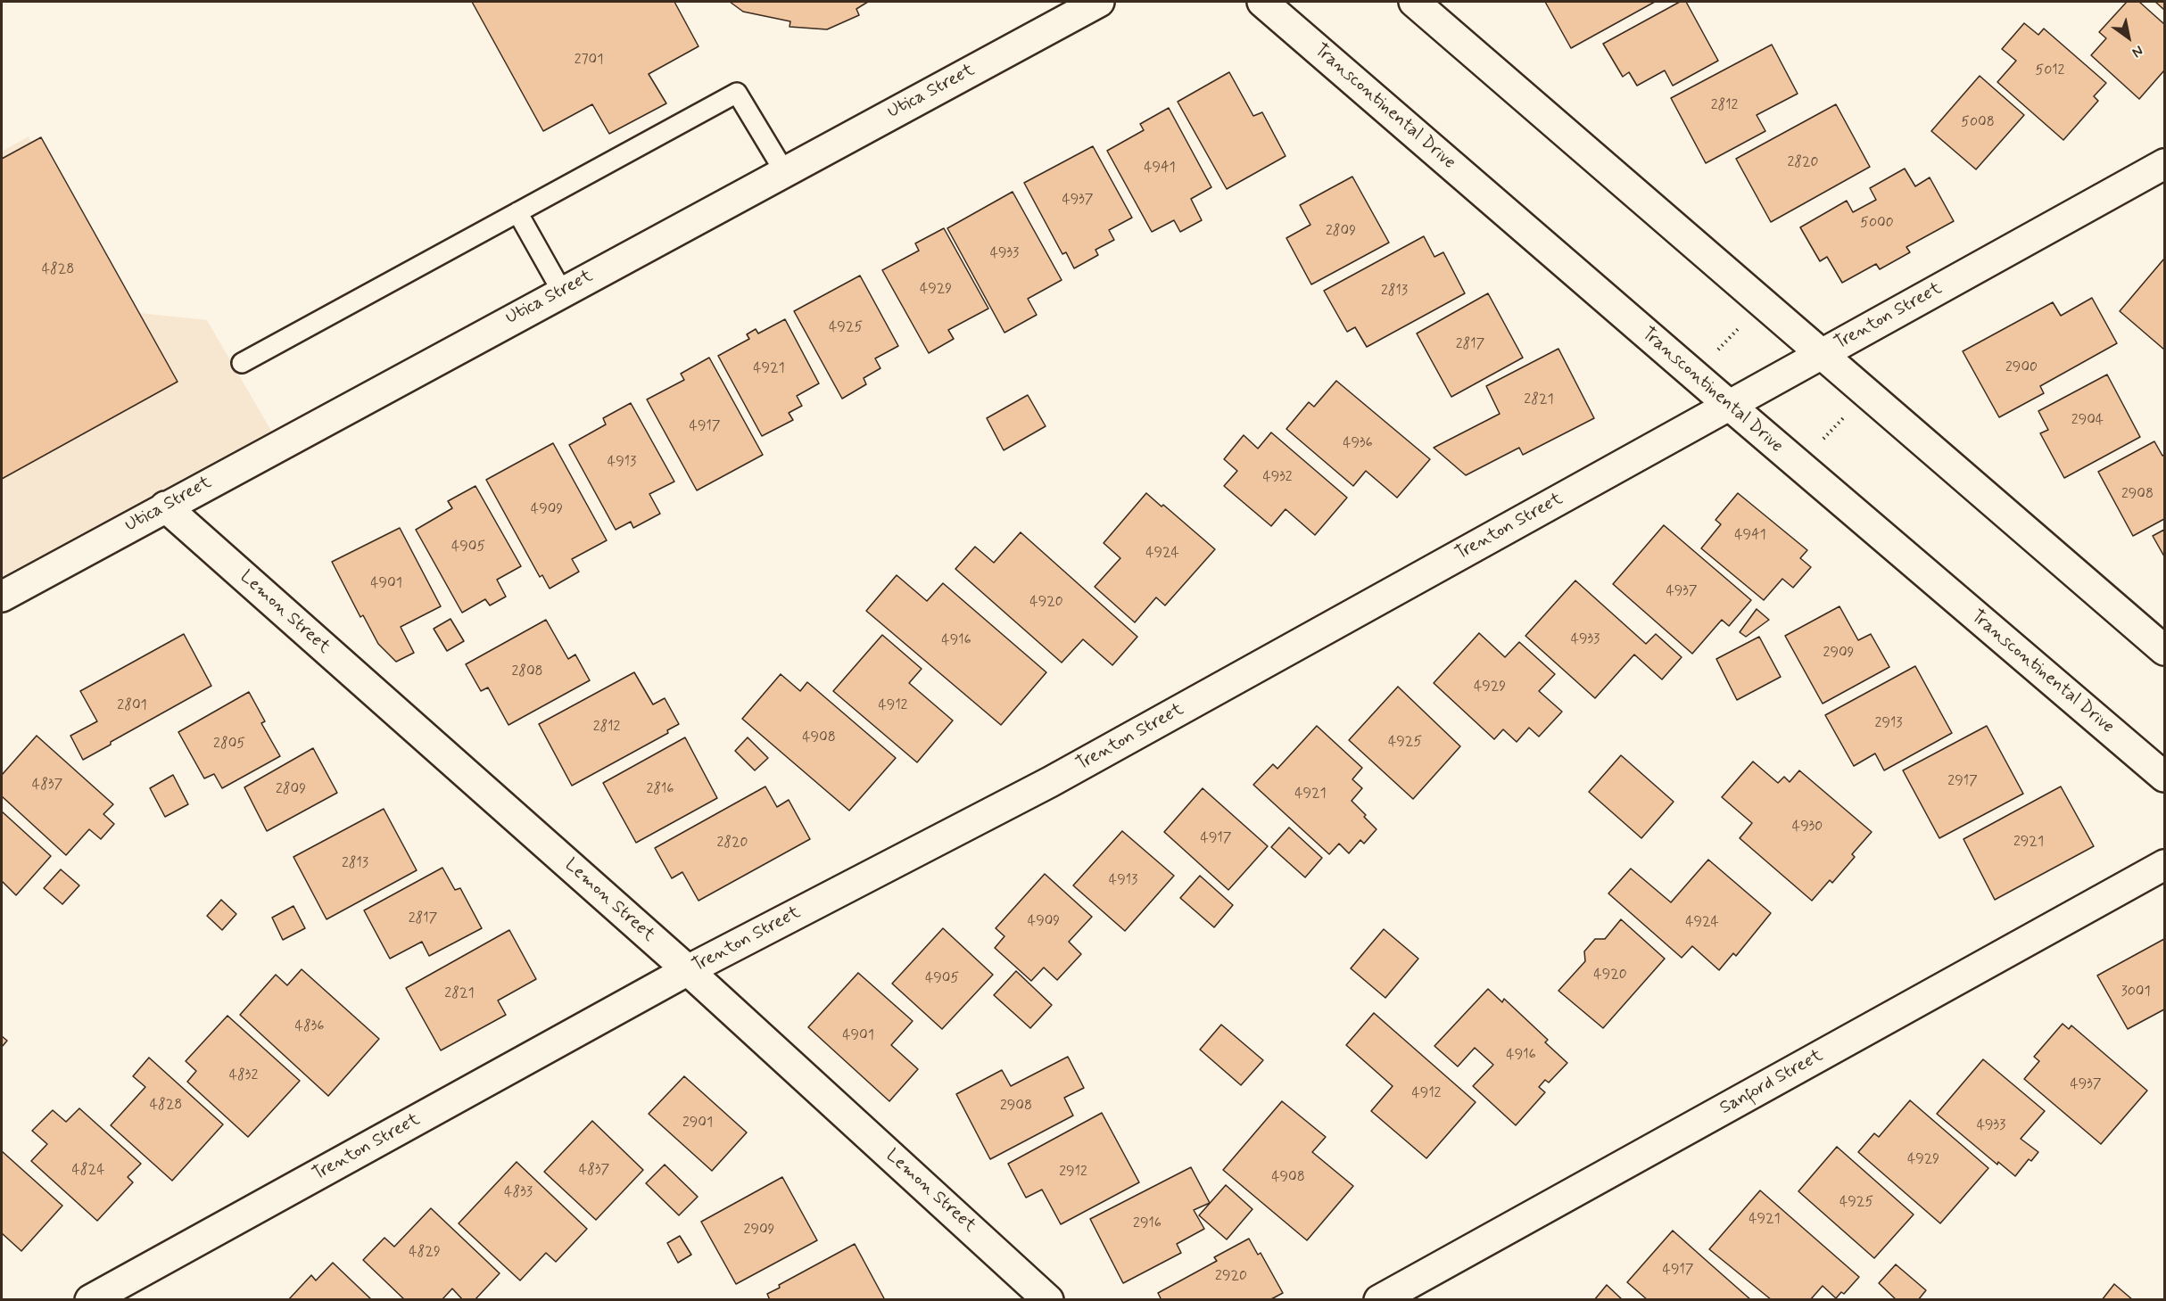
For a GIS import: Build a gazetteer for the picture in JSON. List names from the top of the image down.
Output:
{
  "streets": {
    "street": [
      "Utica Street",
      "Transcontinental Drive",
      "Trenton Street",
      "Lemon Street",
      "Sanford Street"
    ]
  },
  "crossings": [
    ["Utica Street", "Lemon Street"],
    ["Transcontinental Drive", "Trenton Street"],
    ["Trenton Street", "Lemon Street"]
  ],
  "house_numbers": [
    "2701",
    "5012",
    "2812",
    "5008",
    "2820",
    "4941",
    "4937",
    "5000",
    "2809",
    "4933",
    "4828",
    "4929",
    "2813",
    "4925",
    "2817",
    "2900",
    "4921",
    "2821",
    "2904",
    "4917",
    "4936",
    "4913",
    "4932",
    "2908",
    "4909",
    "4941",
    "4905",
    "4924",
    "4901",
    "4937",
    "4920",
    "4933",
    "4916",
    "2909",
    "2808",
    "4929",
    "2801",
    "4912",
    "2913",
    "2812",
    "4908",
    "4925",
    "2805",
    "2917",
    "4837",
    "2809",
    "2816",
    "4921",
    "4930",
    "4917",
    "2921",
    "2820",
    "2813",
    "4913",
    "2817",
    "4909",
    "4924",
    "4920",
    "4905",
    "3001",
    "2821",
    "4836",
    "4901",
    "4916",
    "4832",
    "4937",
    "4912",
    "4828",
    "2908",
    "2901",
    "4933",
    "4929",
    "4824",
    "4837",
    "2912",
    "4908",
    "4833",
    "4925",
    "4921",
    "2916",
    "2909",
    "4829",
    "4917",
    "2920"
  ],
  "north": "bottom right"
}
